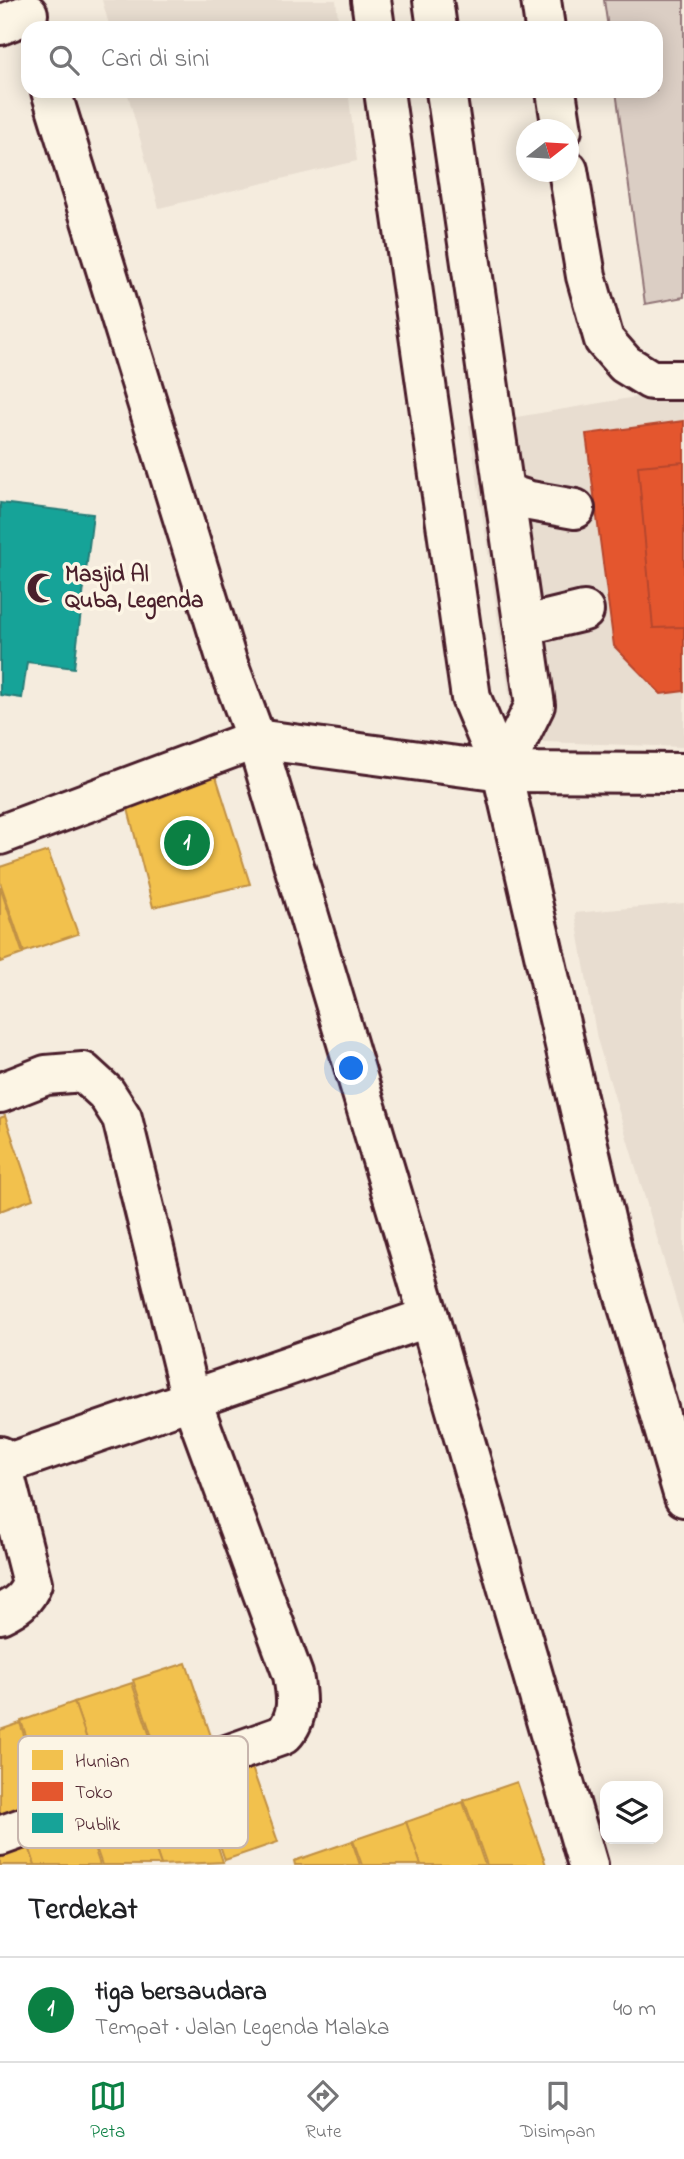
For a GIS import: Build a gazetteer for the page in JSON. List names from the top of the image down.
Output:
{
  "places": {
    "mosque": ["Masjid Al Quba, Legenda"]
  },
  "legend": ["Hunian", "Toko", "Publik"],
  "north": "right",
  "page": {
    "search": "Cari di sini",
    "pins": "1",
    "heading": "Terdekat",
    "list": [
      {
        "mark": "1",
        "name": "tiga bersaudara",
        "note": "Tempat · Jalan Legenda Malaka",
        "value": "40 m"
      }
    ],
    "nav": ["Peta", "Rute", "Disimpan"]
  }
}
